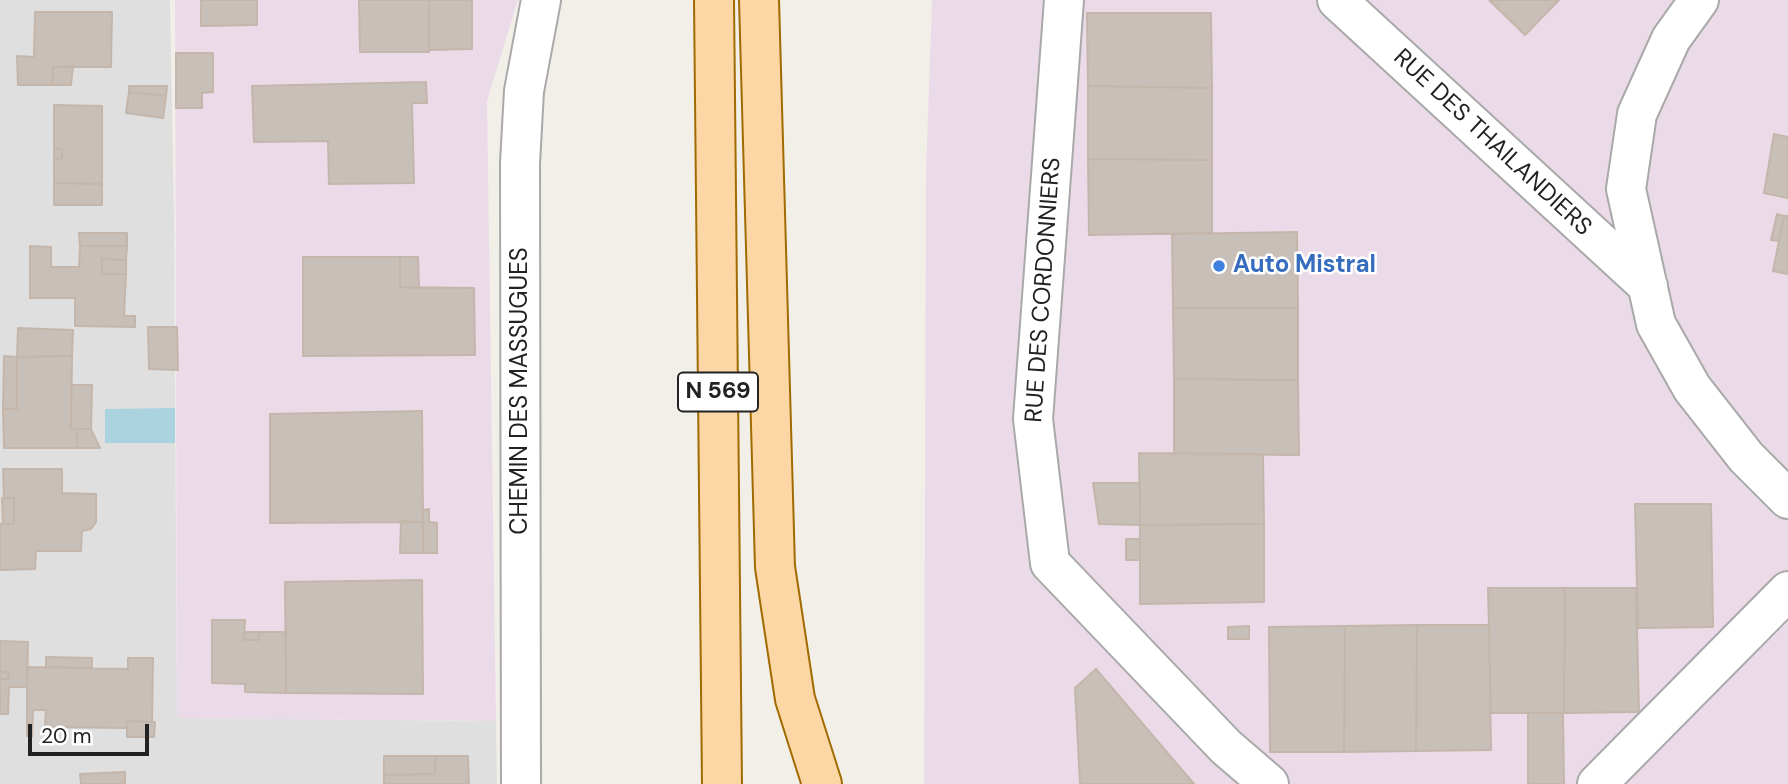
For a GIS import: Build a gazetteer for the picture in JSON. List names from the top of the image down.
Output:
{
  "streets": {
    "main road": ["N 569"],
    "street": ["RUE DES THAILANDIERS", "RUE DES CORDONNIERS", "CHEMIN DES MASSUGUES"]
  },
  "places": ["Auto Mistral"],
  "scale_bar": "20 m"
}
